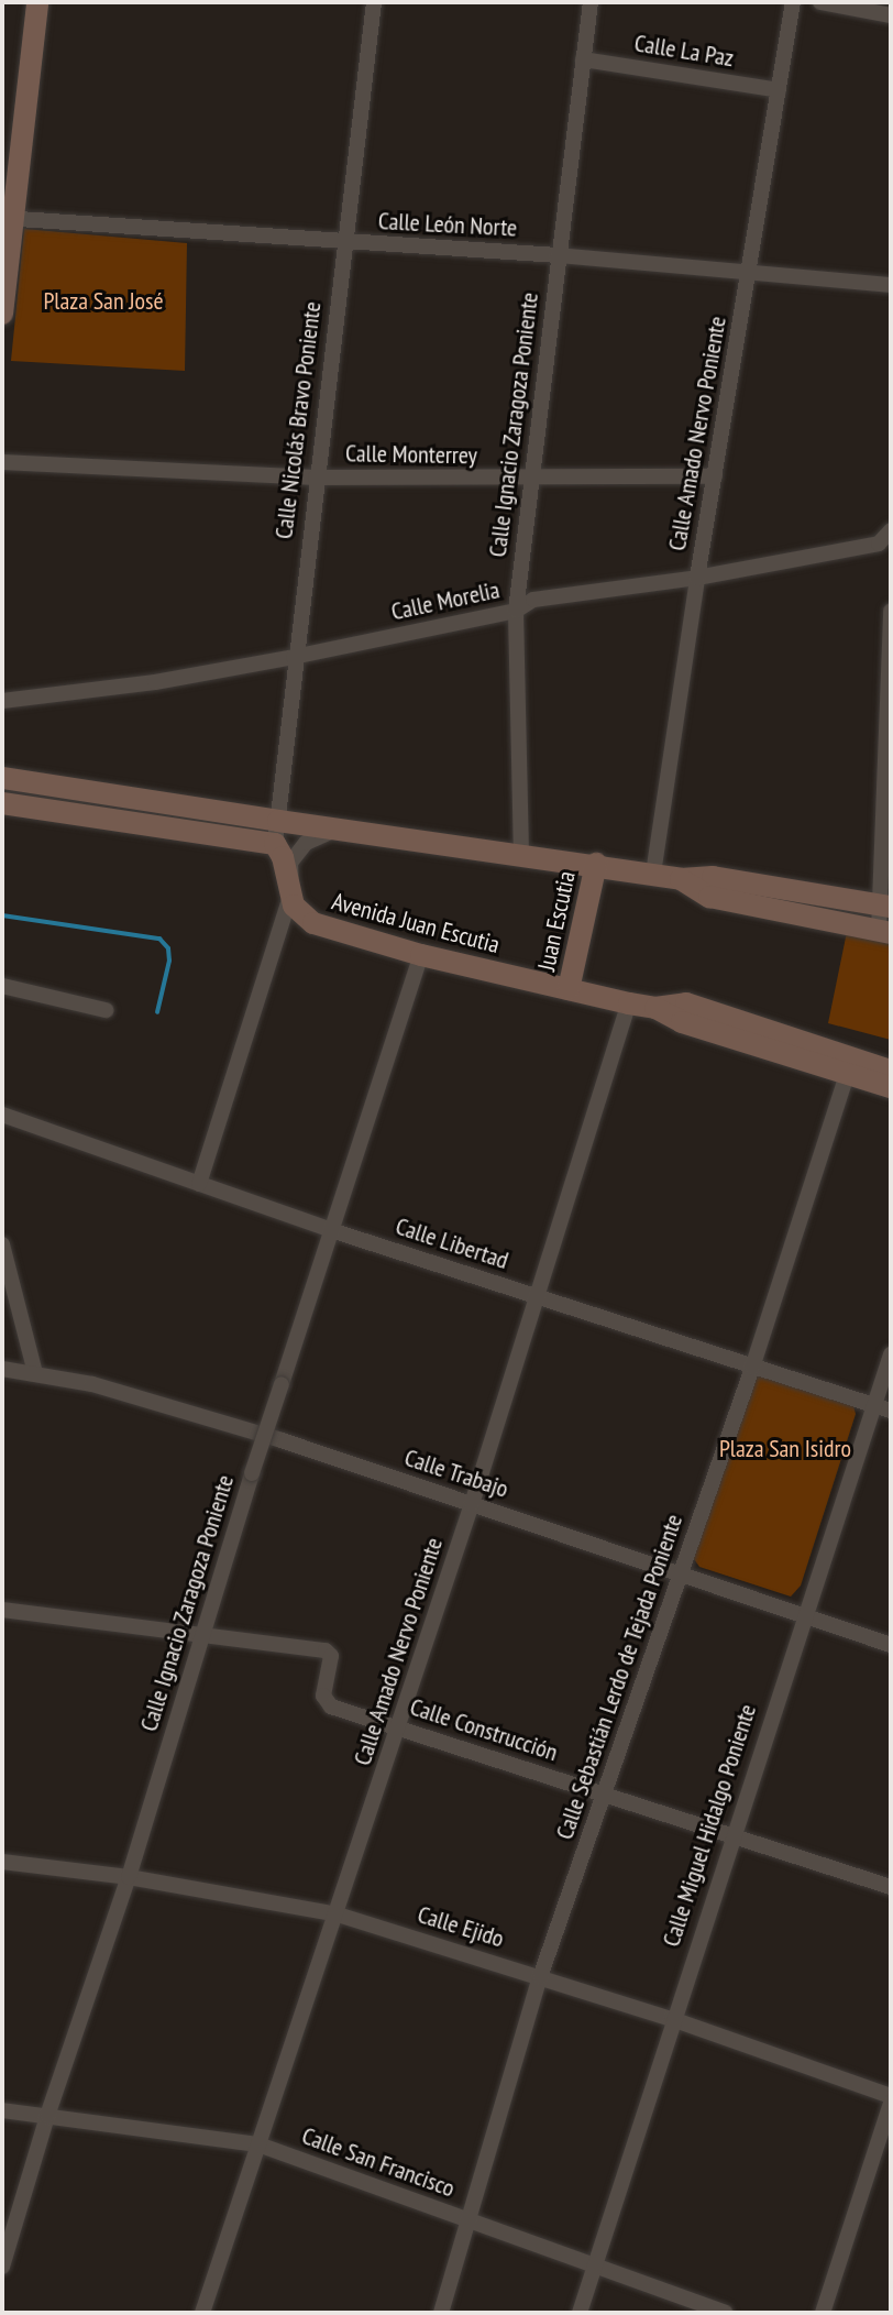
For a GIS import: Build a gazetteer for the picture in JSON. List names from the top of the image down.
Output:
{
  "streets": {
    "main road": ["Juan Escutia", "Avenida Juan Escutia"],
    "street": [
      "Calle La Paz",
      "Calle León Norte",
      "Calle Nicolás Bravo Poniente",
      "Calle Ignacio Zaragoza Poniente",
      "Calle Amado Nervo Poniente",
      "Calle Monterrey",
      "Calle Morelia",
      "Calle Libertad",
      "Calle Trabajo",
      "Calle Sebastián Lerdo de Tejada Poniente",
      "Calle Construcción",
      "Calle Miguel Hidalgo Poniente",
      "Calle Ejido",
      "Calle San Francisco"
    ]
  },
  "crossings": [
    ["Calle La Paz", "Calle Ignacio Zaragoza Poniente"],
    ["Calle La Paz", "Calle Amado Nervo Poniente"],
    ["Calle León Norte", "Calle Nicolás Bravo Poniente"],
    ["Calle León Norte", "Calle Ignacio Zaragoza Poniente"],
    ["Calle León Norte", "Calle Amado Nervo Poniente"],
    ["Calle Nicolás Bravo Poniente", "Calle Monterrey"],
    ["Calle Nicolás Bravo Poniente", "Calle Morelia"],
    ["Calle Nicolás Bravo Poniente", "Avenida Juan Escutia"],
    ["Calle Ignacio Zaragoza Poniente", "Calle Monterrey"],
    ["Calle Ignacio Zaragoza Poniente", "Calle Morelia"],
    ["Calle Ignacio Zaragoza Poniente", "Avenida Juan Escutia"],
    ["Calle Ignacio Zaragoza Poniente", "Calle Libertad"],
    ["Calle Ignacio Zaragoza Poniente", "Calle Construcción"],
    ["Calle Ignacio Zaragoza Poniente", "Calle Ejido"],
    ["Calle Ignacio Zaragoza Poniente", "Calle San Francisco"],
    ["Calle Amado Nervo Poniente", "Calle Monterrey"],
    ["Calle Amado Nervo Poniente", "Calle Morelia"],
    ["Calle Amado Nervo Poniente", "Avenida Juan Escutia"],
    ["Calle Amado Nervo Poniente", "Calle Libertad"],
    ["Calle Amado Nervo Poniente", "Calle Trabajo"],
    ["Calle Amado Nervo Poniente", "Calle Construcción"],
    ["Calle Amado Nervo Poniente", "Calle Ejido"],
    ["Calle Amado Nervo Poniente", "Calle San Francisco"],
    ["Juan Escutia", "Avenida Juan Escutia"],
    ["Avenida Juan Escutia", "Calle Sebastián Lerdo de Tejada Poniente"],
    ["Calle Libertad", "Calle Sebastián Lerdo de Tejada Poniente"],
    ["Calle Libertad", "Calle Miguel Hidalgo Poniente"],
    ["Calle Trabajo", "Calle Sebastián Lerdo de Tejada Poniente"],
    ["Calle Trabajo", "Calle Miguel Hidalgo Poniente"],
    ["Calle Sebastián Lerdo de Tejada Poniente", "Calle Construcción"],
    ["Calle Sebastián Lerdo de Tejada Poniente", "Calle Ejido"],
    ["Calle Sebastián Lerdo de Tejada Poniente", "Calle San Francisco"],
    ["Calle Construcción", "Calle Miguel Hidalgo Poniente"],
    ["Calle Miguel Hidalgo Poniente", "Calle Ejido"],
    ["Calle Miguel Hidalgo Poniente", "Calle San Francisco"]
  ],
  "parks": ["Plaza San José", "Plaza San Isidro"]
}
